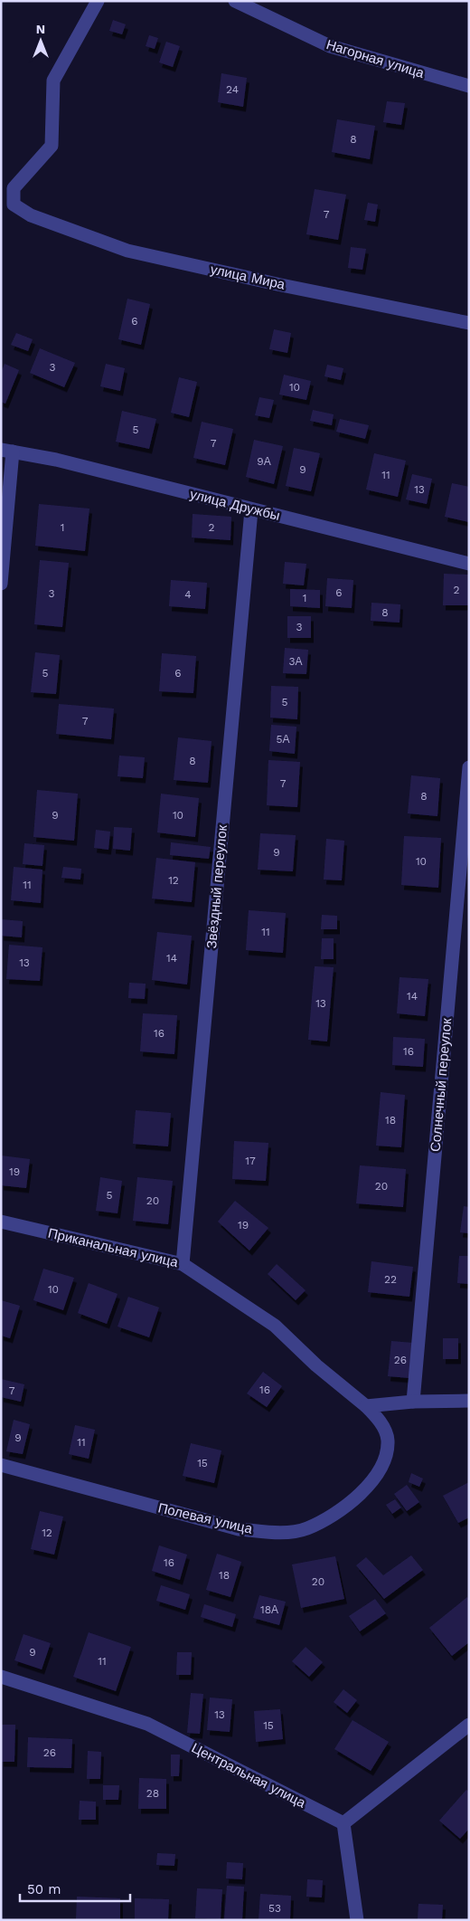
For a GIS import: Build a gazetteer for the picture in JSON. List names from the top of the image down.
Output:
{
  "streets": {
    "street": [
      "Нагорная улица",
      "улица Мира",
      "улица Дружбы",
      "Звёздный переулок",
      "Солнечный переулок",
      "Приканальная улица",
      "Полевая улица",
      "Центральная улица"
    ]
  },
  "crossings": [
    ["улица Дружбы", "Звёздный переулок"],
    ["Звёздный переулок", "Приканальная улица"],
    ["Приканальная улица", "Полевая улица"]
  ],
  "house_numbers": [
    "24",
    "8",
    "7",
    "6",
    "3",
    "10",
    "5",
    "7",
    "9А",
    "9",
    "11",
    "13",
    "1",
    "2",
    "2",
    "6",
    "3",
    "4",
    "1",
    "8",
    "3",
    "3А",
    "5",
    "6",
    "5",
    "7",
    "5А",
    "8",
    "7",
    "8",
    "9",
    "10",
    "9",
    "10",
    "12",
    "11",
    "11",
    "14",
    "13",
    "14",
    "13",
    "16",
    "16",
    "18",
    "17",
    "19",
    "20",
    "5",
    "20",
    "19",
    "22",
    "10",
    "26",
    "16",
    "7",
    "9",
    "11",
    "15",
    "12",
    "16",
    "18",
    "20",
    "18А",
    "9",
    "11",
    "13",
    "15",
    "26",
    "28",
    "53"
  ],
  "scale_bar": "50 m",
  "north": "top"
}
